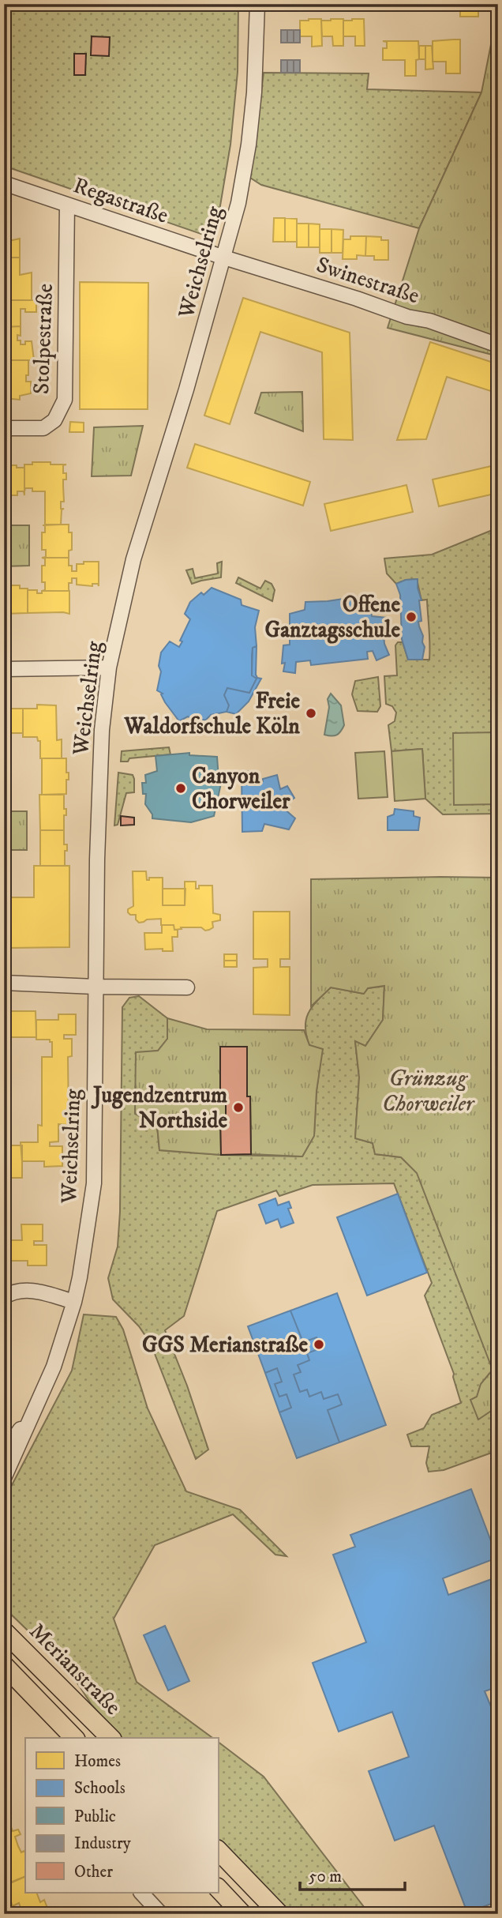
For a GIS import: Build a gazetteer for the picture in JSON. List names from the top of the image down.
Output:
{
  "streets": {
    "main road": ["Merianstraße"],
    "street": [
      "Regastraße",
      "Weichselring",
      "Swinestraße",
      "Stolpestraße"
    ]
  },
  "crossings": [
    ["Regastraße", "Weichselring"],
    ["Regastraße", "Swinestraße"],
    ["Regastraße", "Stolpestraße"],
    ["Weichselring", "Swinestraße"]
  ],
  "parks": ["Grünzug Chorweiler"],
  "places": [
    "Offene Ganztagsschule",
    "Freie Waldorfschule Köln",
    "Canyon Chorweiler",
    "Jugendzentrum Northside",
    "GGS Merianstraße"
  ],
  "legend": [
    "Homes",
    "Schools",
    "Public",
    "Industry",
    "Other"
  ],
  "scale_bar": "50 m"
}
